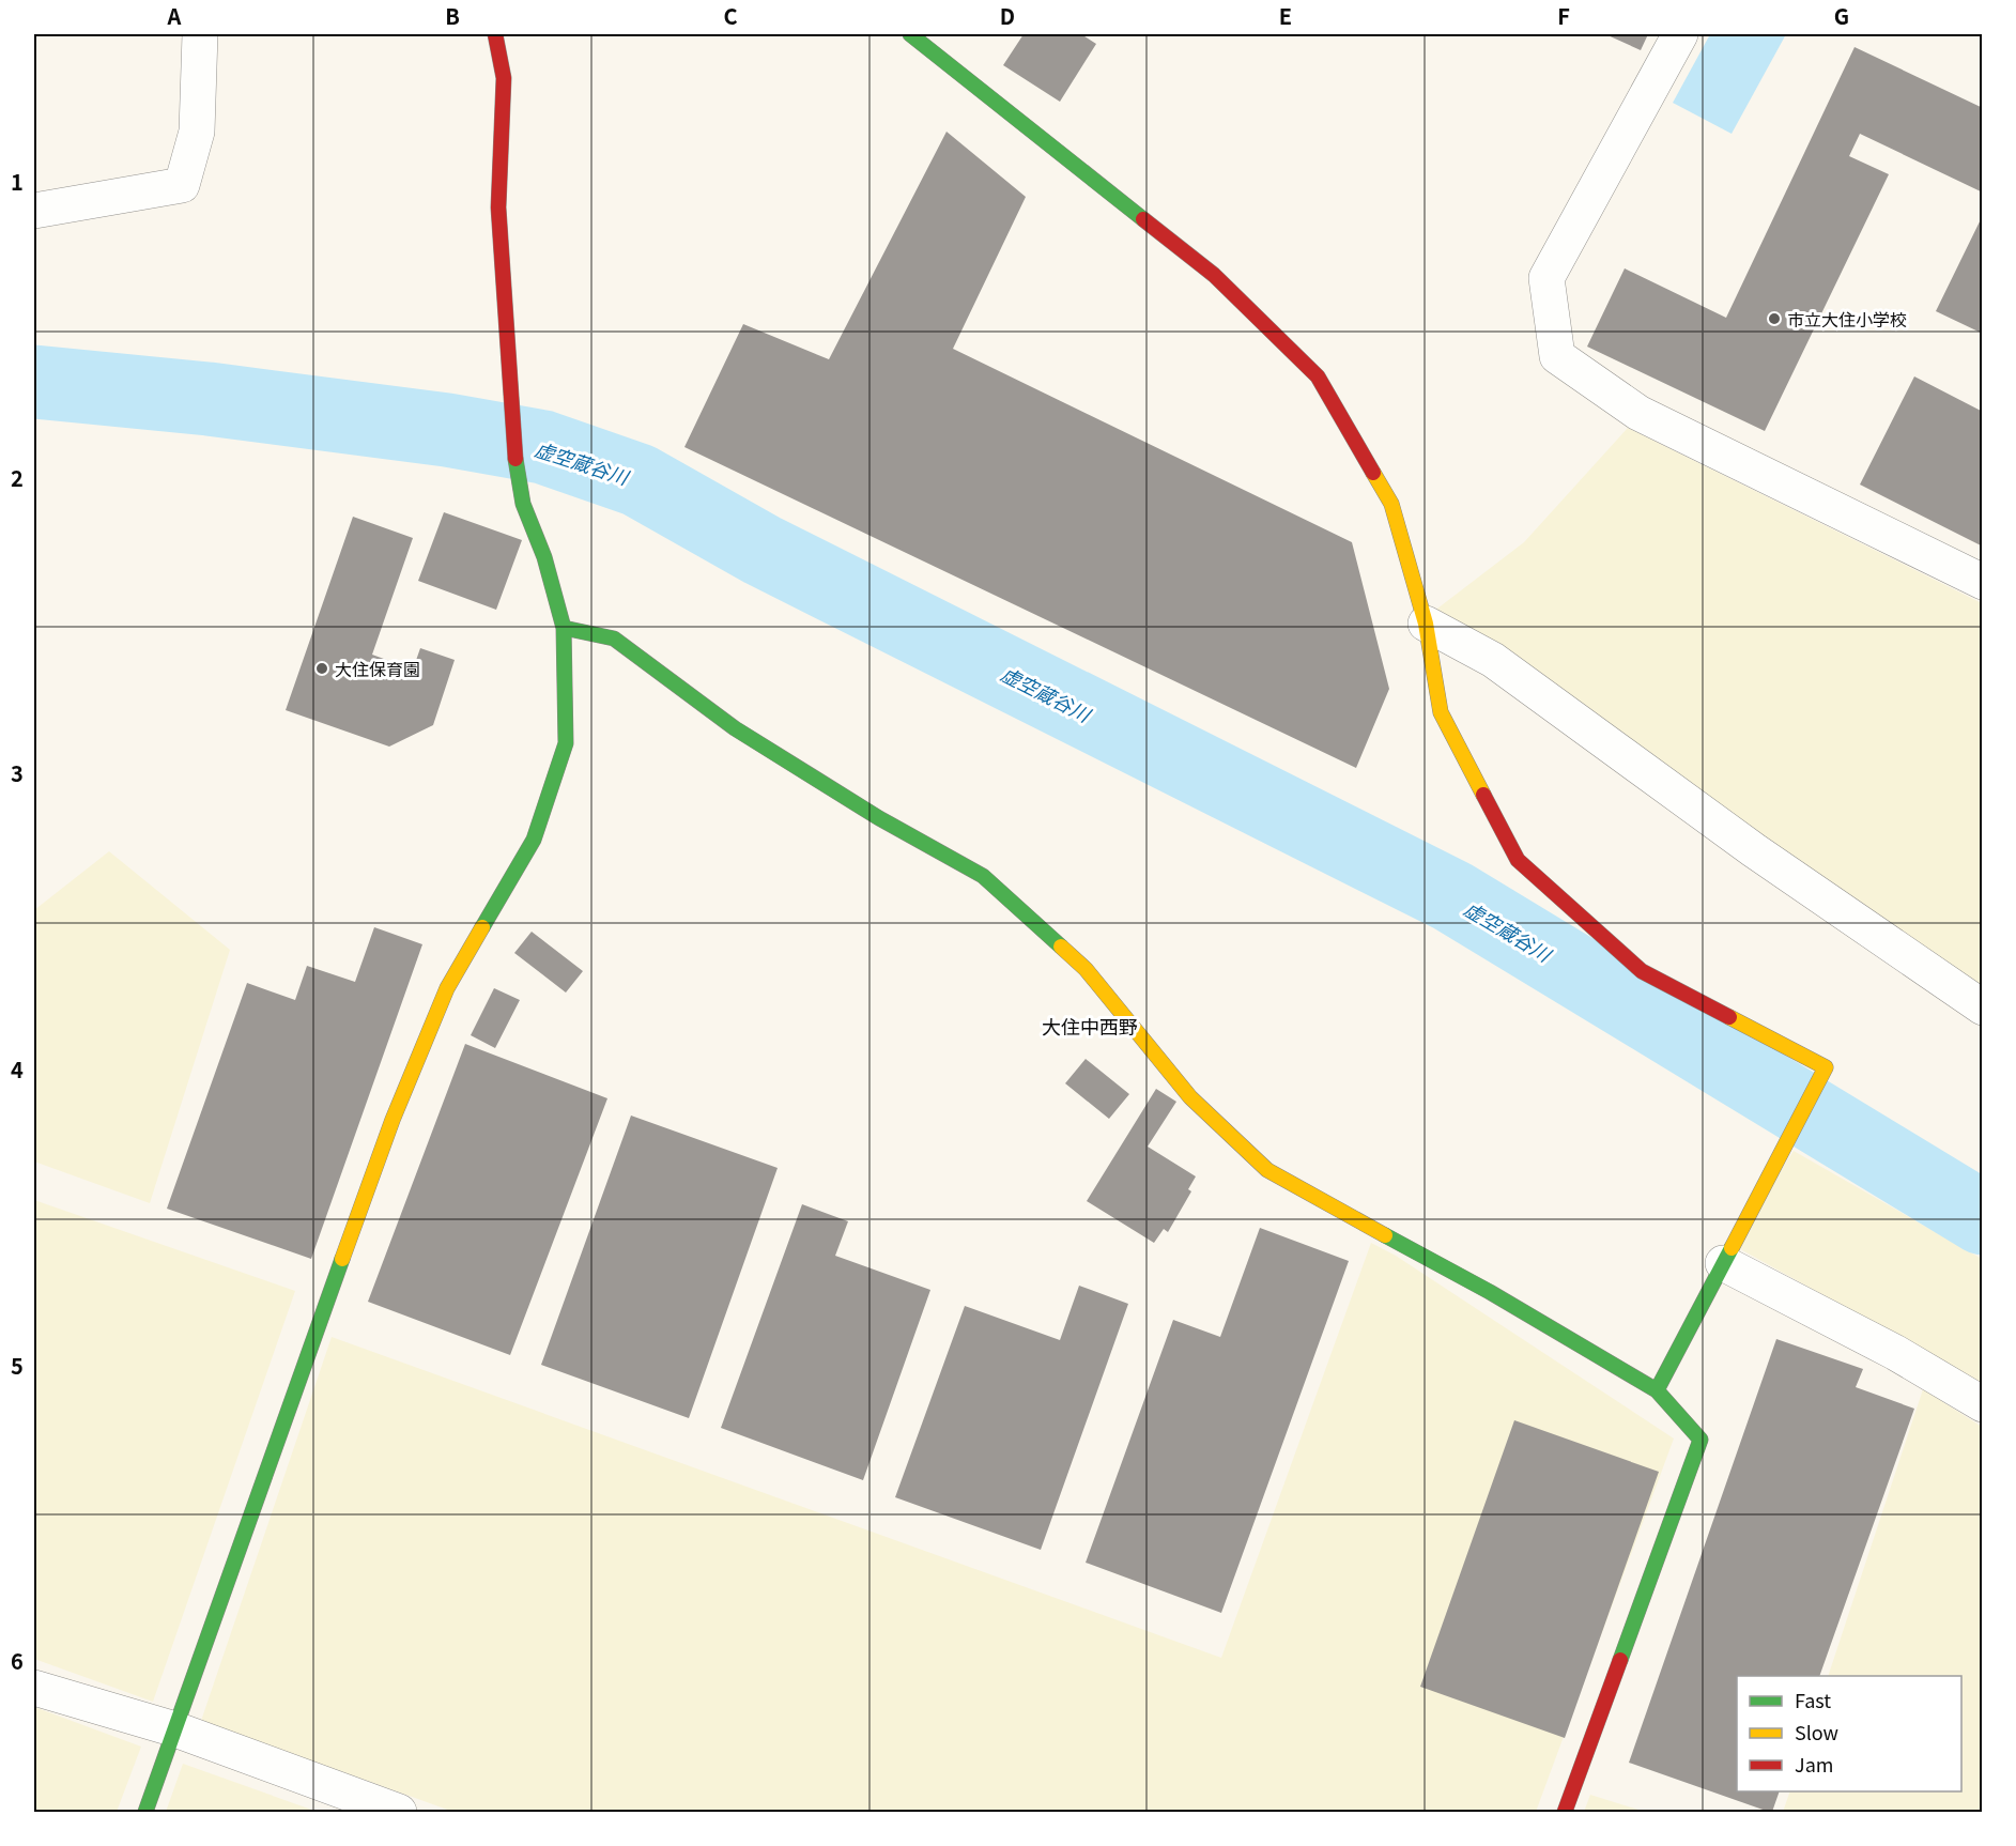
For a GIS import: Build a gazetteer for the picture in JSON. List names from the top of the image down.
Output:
{
  "districts": ["大住中西野"],
  "water": ["虚空蔵谷川"],
  "places": ["市立大住小学校", "大住保育園"],
  "legend": ["Fast", "Slow", "Jam"],
  "grid": {
    "columns": [
      "A",
      "B",
      "C",
      "D",
      "E",
      "F",
      "G"
    ],
    "rows": [
      "1",
      "2",
      "3",
      "4",
      "5",
      "6"
    ]
  }
}
